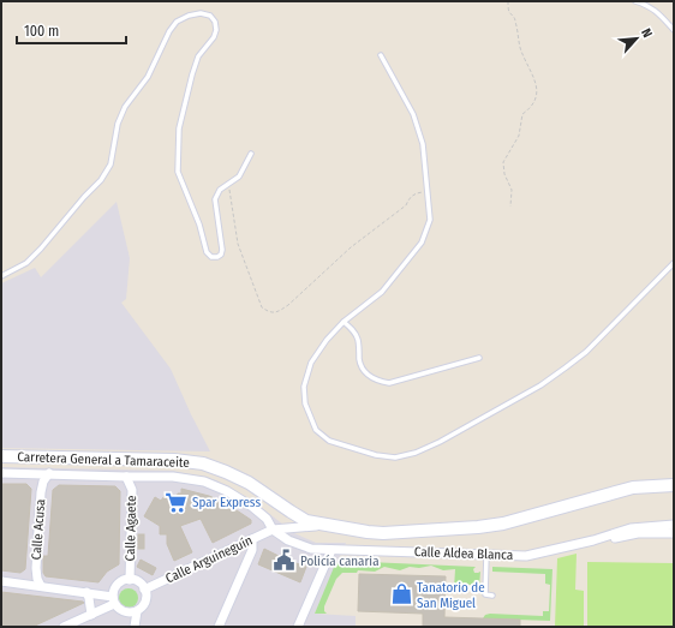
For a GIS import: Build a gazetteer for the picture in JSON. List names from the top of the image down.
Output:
{
  "streets": {
    "main road": ["Carretera General a Tamaraceite"],
    "street": [
      "Calle Agaete",
      "Calle Acusa",
      "Calle Aldea Blanca",
      "Calle Arguineguín"
    ]
  },
  "crossings": [
    ["Carretera General a Tamaraceite", "Calle Arguineguín"],
    ["Calle Agaete", "Calle Aldea Blanca"],
    ["Calle Agaete", "Calle Arguineguín"],
    ["Calle Acusa", "Calle Aldea Blanca"],
    ["Calle Aldea Blanca", "Calle Arguineguín"]
  ],
  "places": {
    "supermarket": ["Spar Express"],
    "public building": ["Policía canaria"],
    "shop": ["Tanatorio de San Miguel"]
  },
  "scale_bar": "100 m",
  "north": "top right"
}
